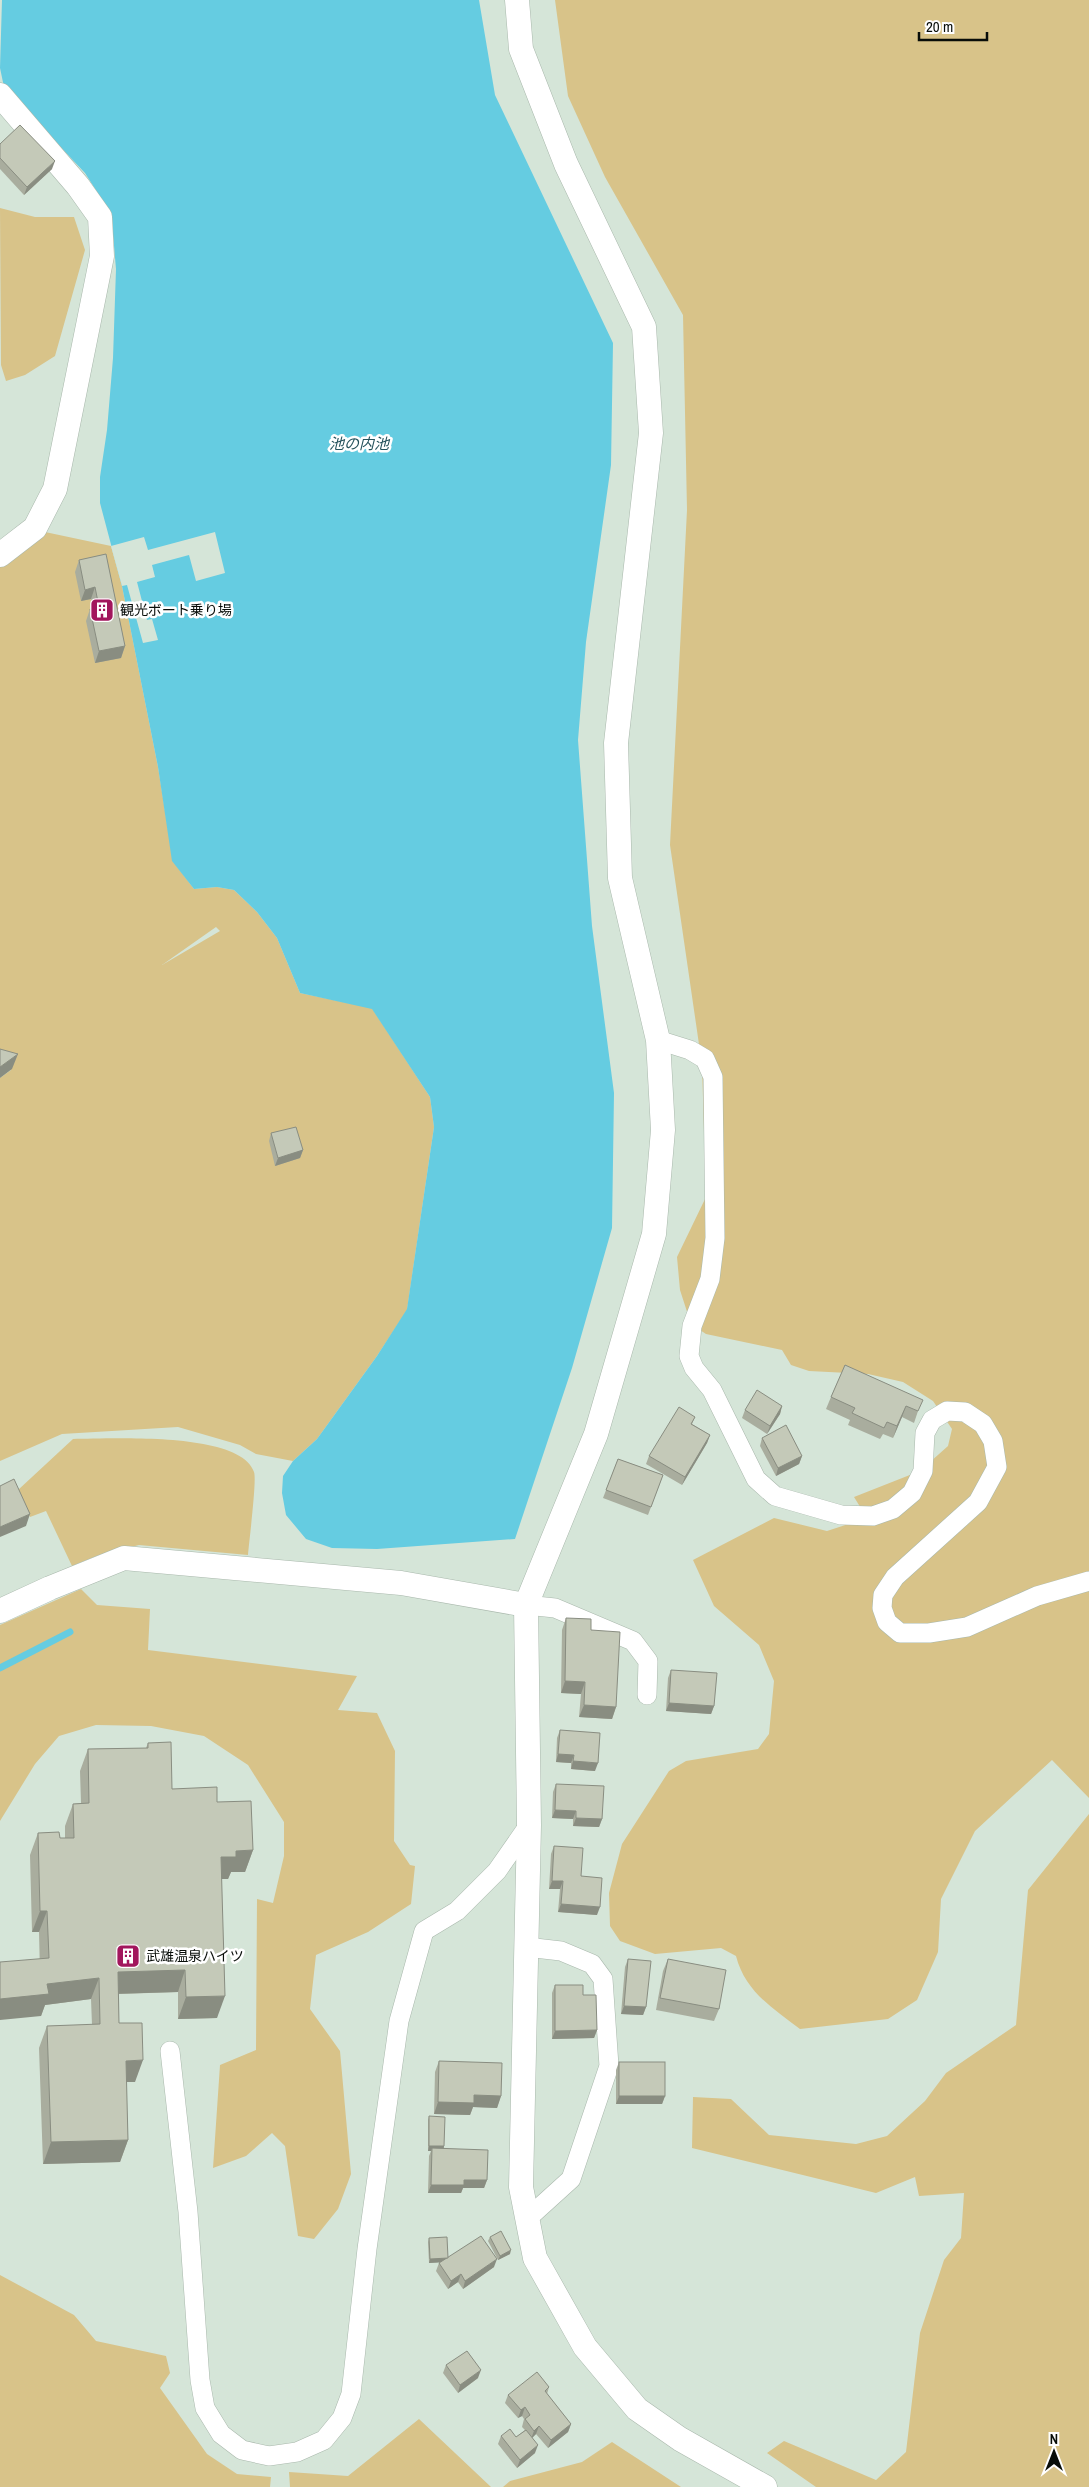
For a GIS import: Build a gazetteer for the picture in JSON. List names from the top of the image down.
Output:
{
  "water": ["池の内池"],
  "places": {
    "building": ["観光ボート乗り場", "武雄温泉ハイツ"]
  },
  "scale_bar": "20 m",
  "north": "top"
}
